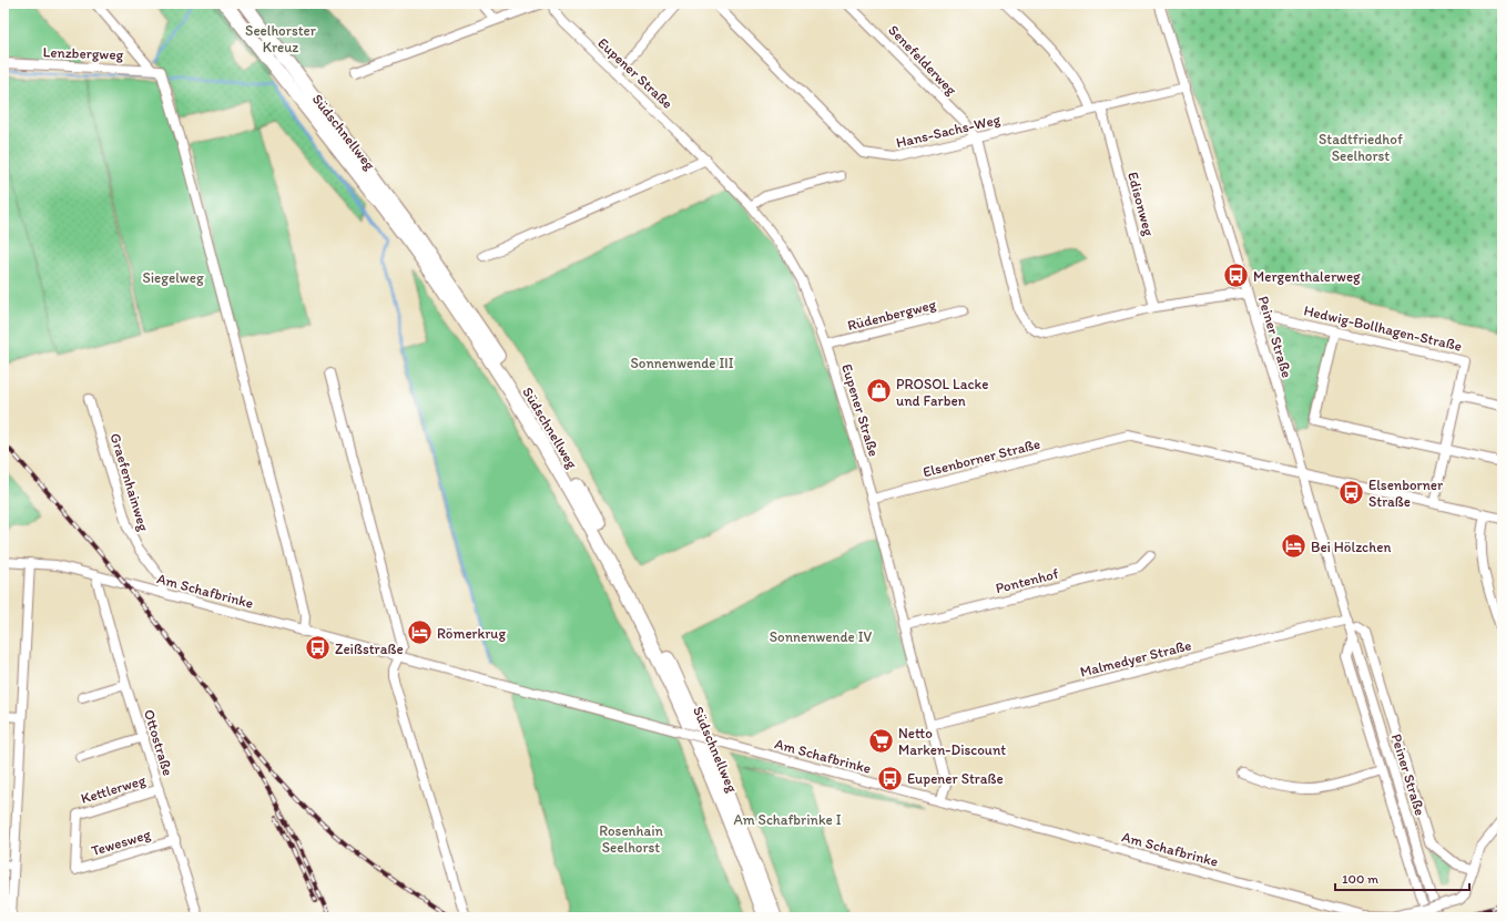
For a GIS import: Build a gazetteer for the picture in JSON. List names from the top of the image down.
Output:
{
  "streets": {
    "highway": ["Südschnellweg"],
    "street": [
      "Lenzbergweg",
      "Senefelderweg",
      "Eupener Straße",
      "Hans-Sachs-Weg",
      "Edisonweg",
      "Rüdenbergweg",
      "Hedwig-Bollhagen-Straße",
      "Peiner Straße",
      "Elsenborner Straße",
      "Graefenhainweg",
      "Pontenhof",
      "Am Schafbrinke",
      "Malmedyer Straße",
      "Ottostraße",
      "Kettlerweg",
      "Tewesweg"
    ]
  },
  "crossings": [
    ["Senefelderweg", "Hans-Sachs-Weg"],
    ["Eupener Straße", "Rüdenbergweg"],
    ["Eupener Straße", "Elsenborner Straße"],
    ["Eupener Straße", "Pontenhof"],
    ["Eupener Straße", "Am Schafbrinke"],
    ["Eupener Straße", "Malmedyer Straße"],
    ["Hans-Sachs-Weg", "Edisonweg"],
    ["Hans-Sachs-Weg", "Peiner Straße"],
    ["Hedwig-Bollhagen-Straße", "Peiner Straße"],
    ["Hedwig-Bollhagen-Straße", "Elsenborner Straße"],
    ["Peiner Straße", "Elsenborner Straße"],
    ["Peiner Straße", "Am Schafbrinke"],
    ["Peiner Straße", "Malmedyer Straße"],
    ["Graefenhainweg", "Am Schafbrinke"],
    ["Am Schafbrinke", "Ottostraße"],
    ["Ottostraße", "Kettlerweg"],
    ["Ottostraße", "Tewesweg"],
    ["Kettlerweg", "Tewesweg"]
  ],
  "parks": [
    "Seelhorster Kreuz",
    "Stadtfriedhof Seelhorst",
    "Siegelweg",
    "Sonnenwende III",
    "Sonnenwende IV",
    "Am Schafbrinke I",
    "Rosenhain Seelhorst"
  ],
  "places": {
    "bus stop": [
      "Mergenthalerweg",
      "Elsenborner Straße",
      "Zeißstraße",
      "Eupener Straße"
    ],
    "shop": ["PROSOL Lacke und Farben"],
    "hotel": ["Bei Hölzchen", "Römerkrug"],
    "supermarket": ["Netto Marken-Discount"]
  },
  "scale_bar": "100 m"
}
